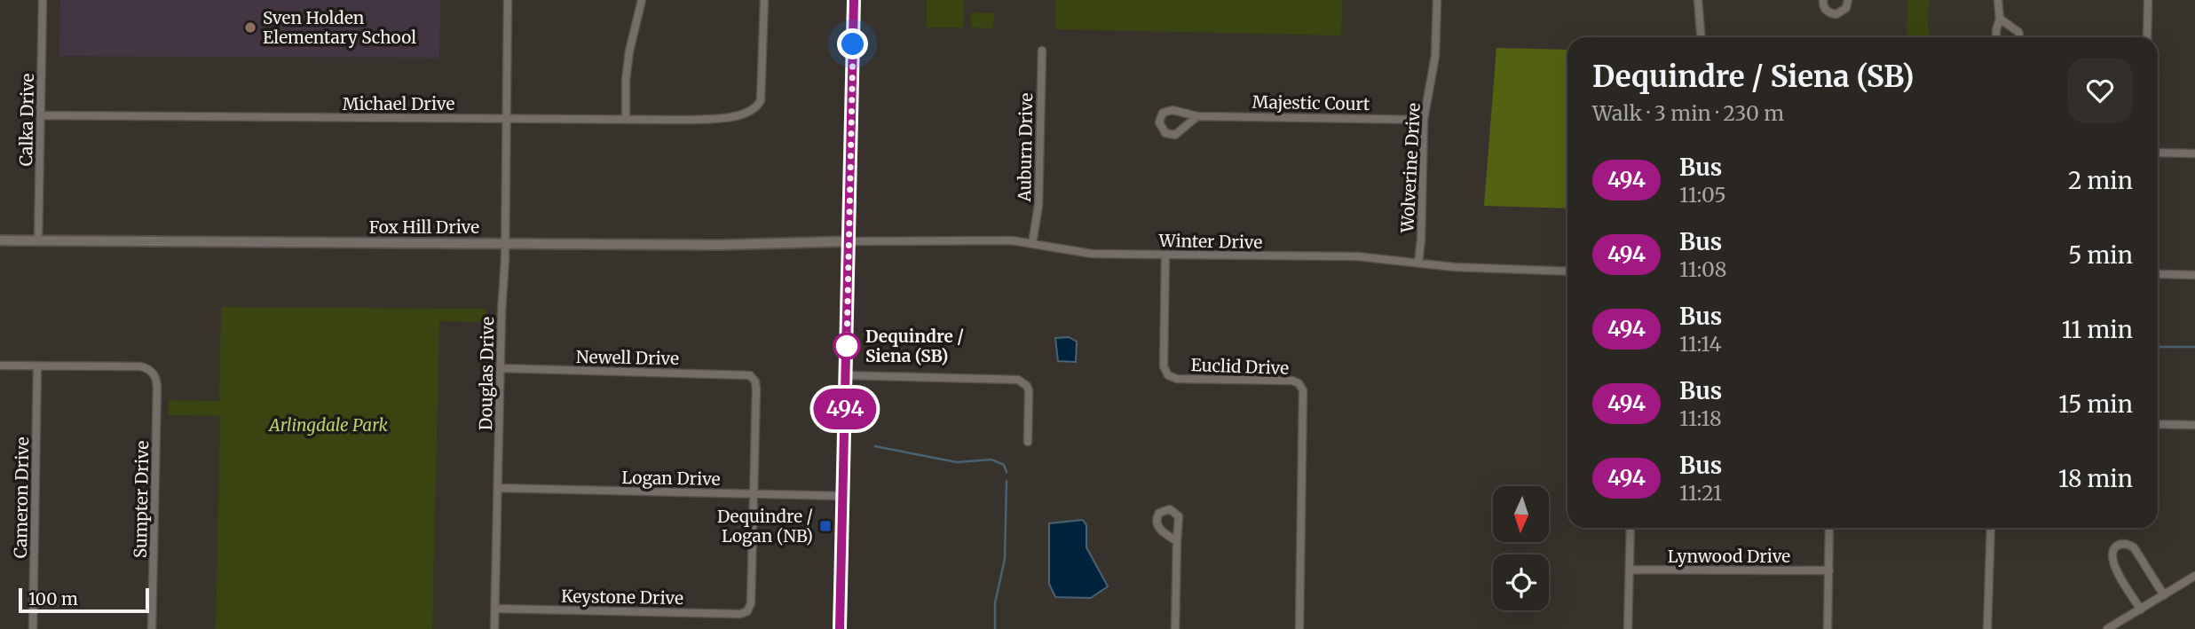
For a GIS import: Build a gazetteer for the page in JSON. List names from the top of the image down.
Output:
{
  "streets": {
    "street": [
      "Majestic Court",
      "Michael Drive",
      "Calka Drive",
      "Auburn Drive",
      "Wolverine Drive",
      "Fox Hill Drive",
      "Winter Drive",
      "Newell Drive",
      "Euclid Drive",
      "Douglas Drive",
      "Logan Drive",
      "Cameron Drive",
      "Sumpter Drive",
      "Lynwood Drive",
      "Keystone Drive"
    ]
  },
  "crossings": [
    ["Majestic Court", "Wolverine Drive"],
    ["Michael Drive", "Calka Drive"],
    ["Michael Drive", "Douglas Drive"],
    ["Calka Drive", "Fox Hill Drive"],
    ["Auburn Drive", "Winter Drive"],
    ["Wolverine Drive", "Winter Drive"],
    ["Fox Hill Drive", "Winter Drive"],
    ["Fox Hill Drive", "Douglas Drive"],
    ["Winter Drive", "Euclid Drive"],
    ["Newell Drive", "Douglas Drive"],
    ["Newell Drive", "Logan Drive"],
    ["Newell Drive", "Keystone Drive"],
    ["Douglas Drive", "Logan Drive"],
    ["Douglas Drive", "Keystone Drive"],
    ["Logan Drive", "Keystone Drive"],
    ["Cameron Drive", "Sumpter Drive"]
  ],
  "parks": ["Arlingdale Park"],
  "places": {
    "other": ["Sven Holden Elementary School", "Dequindre / Siena (SB)"],
    "transit": ["Dequindre / Logan (NB)"]
  },
  "lines": ["bus line 494"],
  "scale_bar": "100 m",
  "north": "bottom",
  "page": {
    "on_map": "494",
    "heading": ["Dequindre / Siena (SB)", "Walk · 3 min · 230 m"],
    "list": [
      {
        "mark": "494",
        "name": "Bus",
        "note": "11:05",
        "value": "2 min"
      },
      {
        "mark": "494",
        "name": "Bus",
        "note": "11:08",
        "value": "5 min"
      },
      {
        "mark": "494",
        "name": "Bus",
        "note": "11:14",
        "value": "11 min"
      },
      {
        "mark": "494",
        "name": "Bus",
        "note": "11:18",
        "value": "15 min"
      },
      {
        "mark": "494",
        "name": "Bus",
        "note": "11:21",
        "value": "18 min"
      }
    ],
    "scale": "100 m"
  }
}
